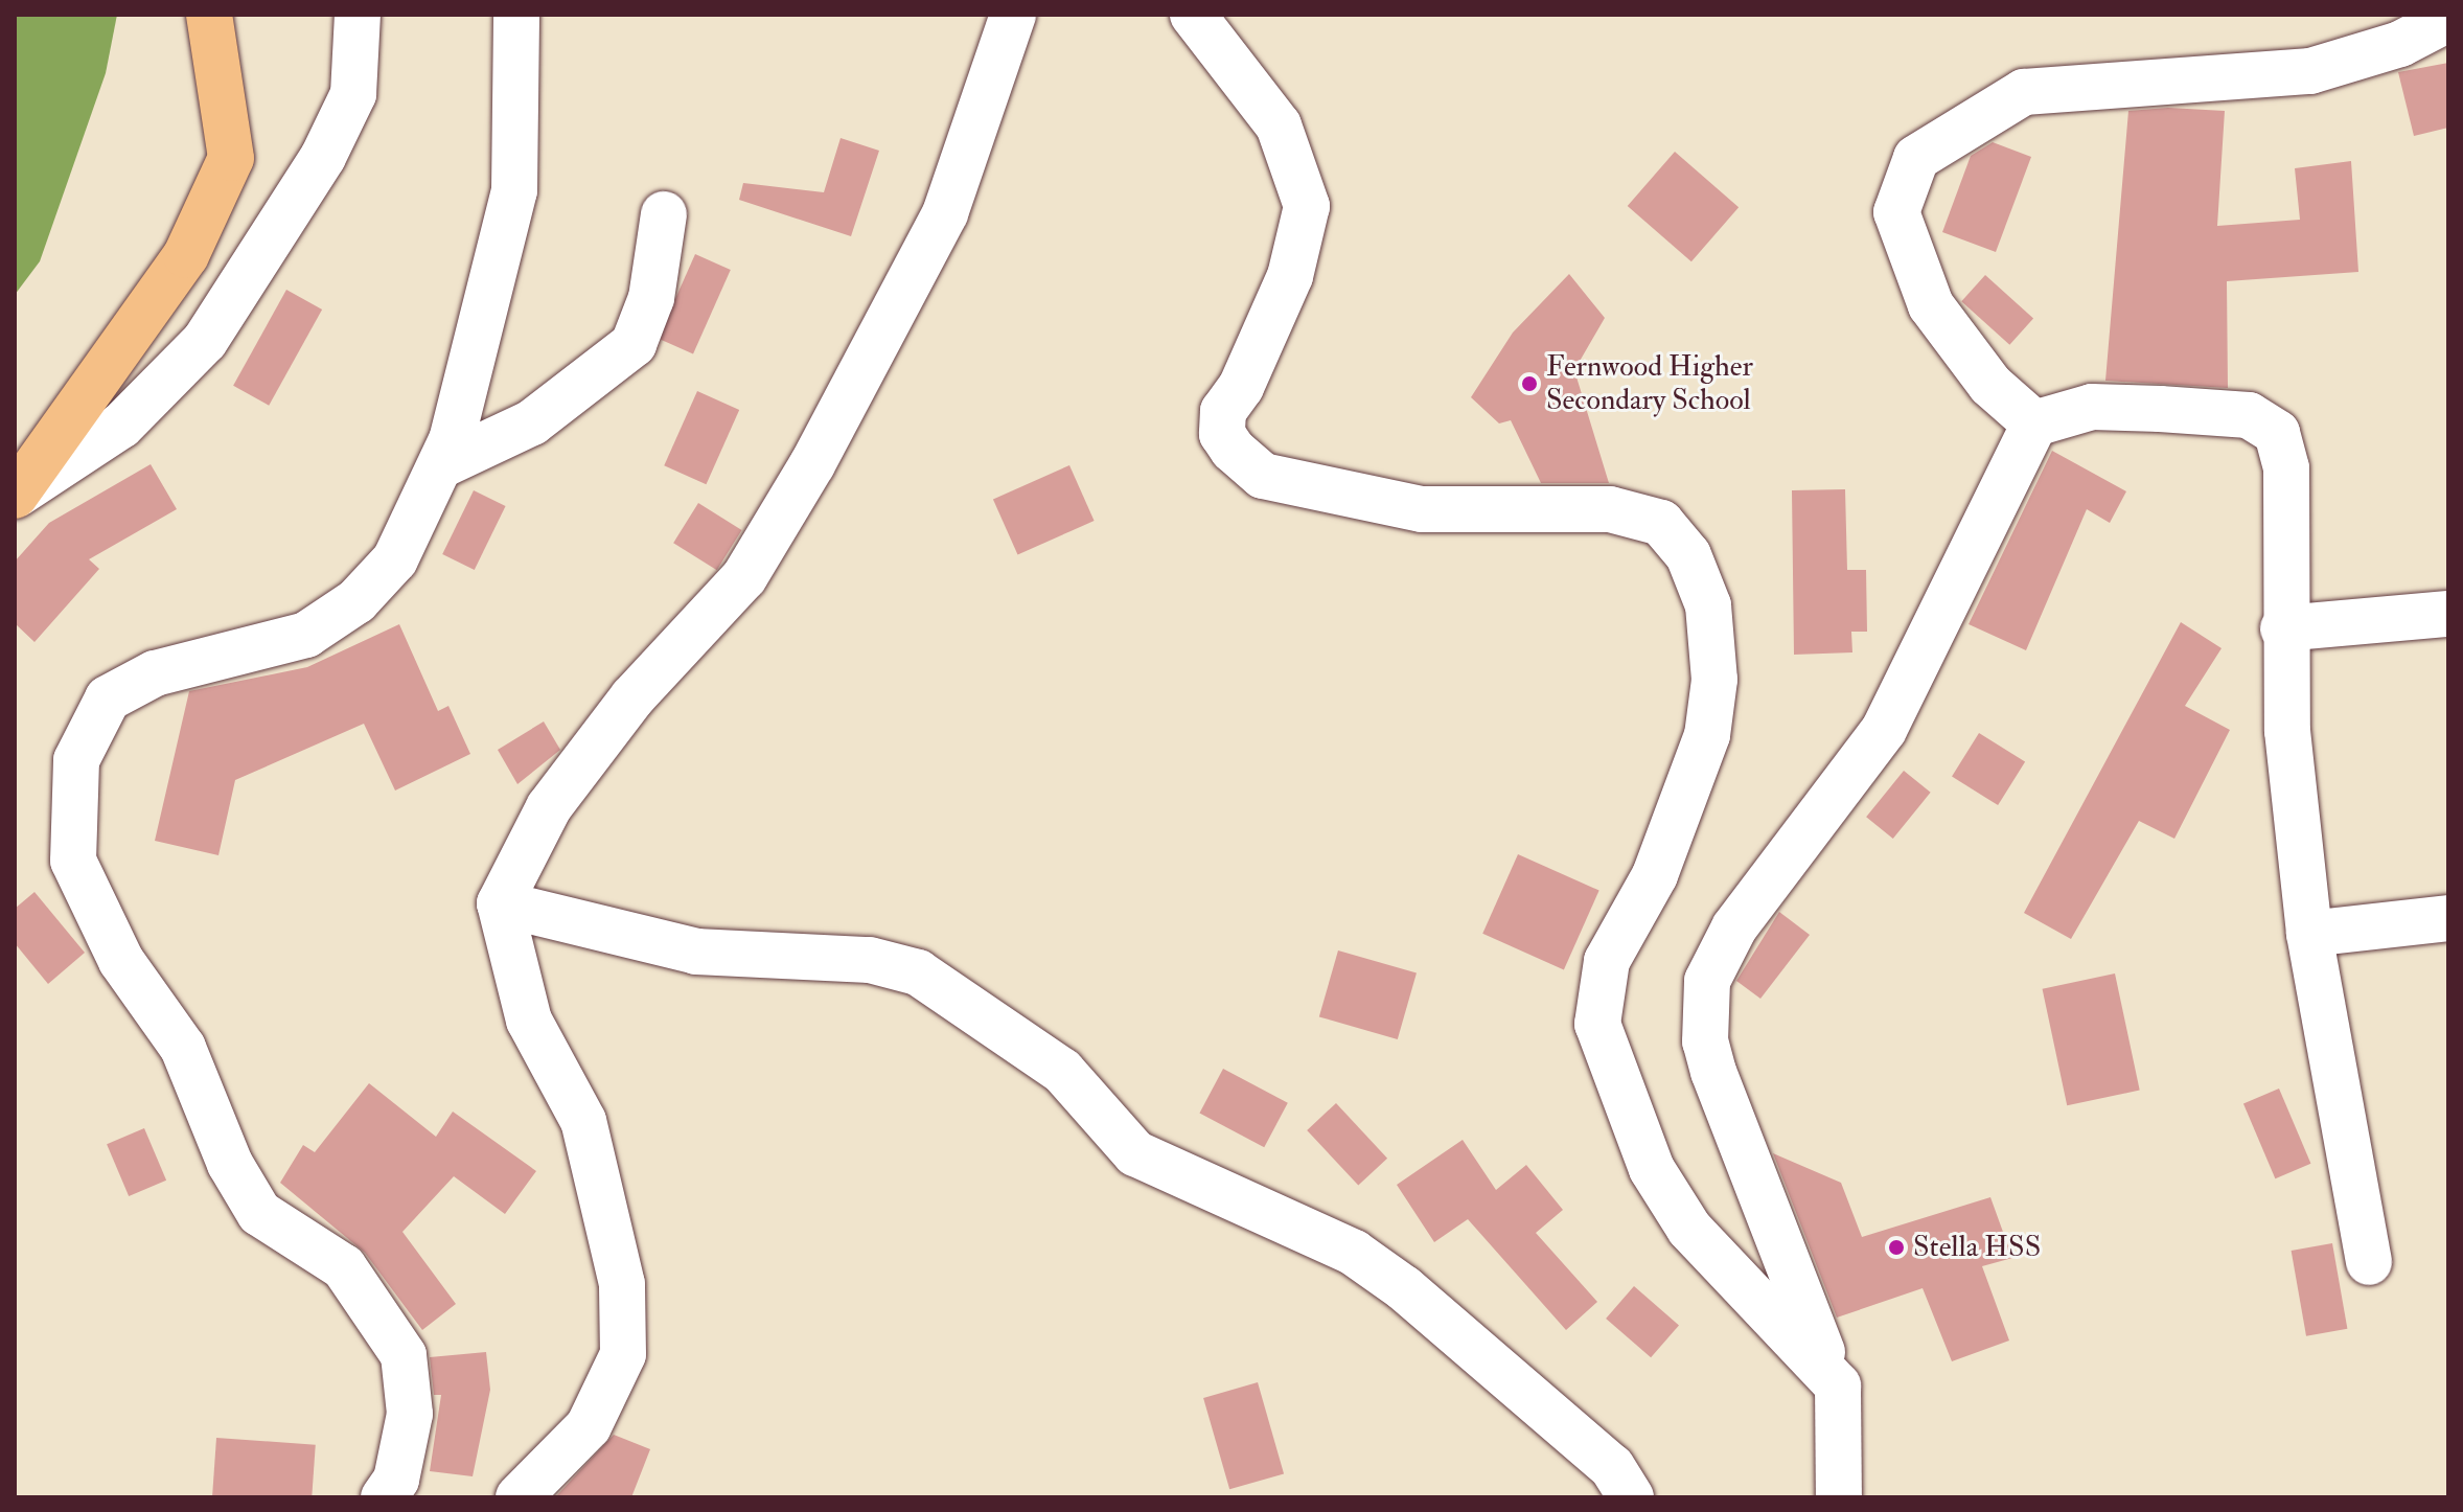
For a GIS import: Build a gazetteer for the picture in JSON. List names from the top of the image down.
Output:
{
  "places": ["Fernwood Higher Secondary School", "Stella HSS"]
}
